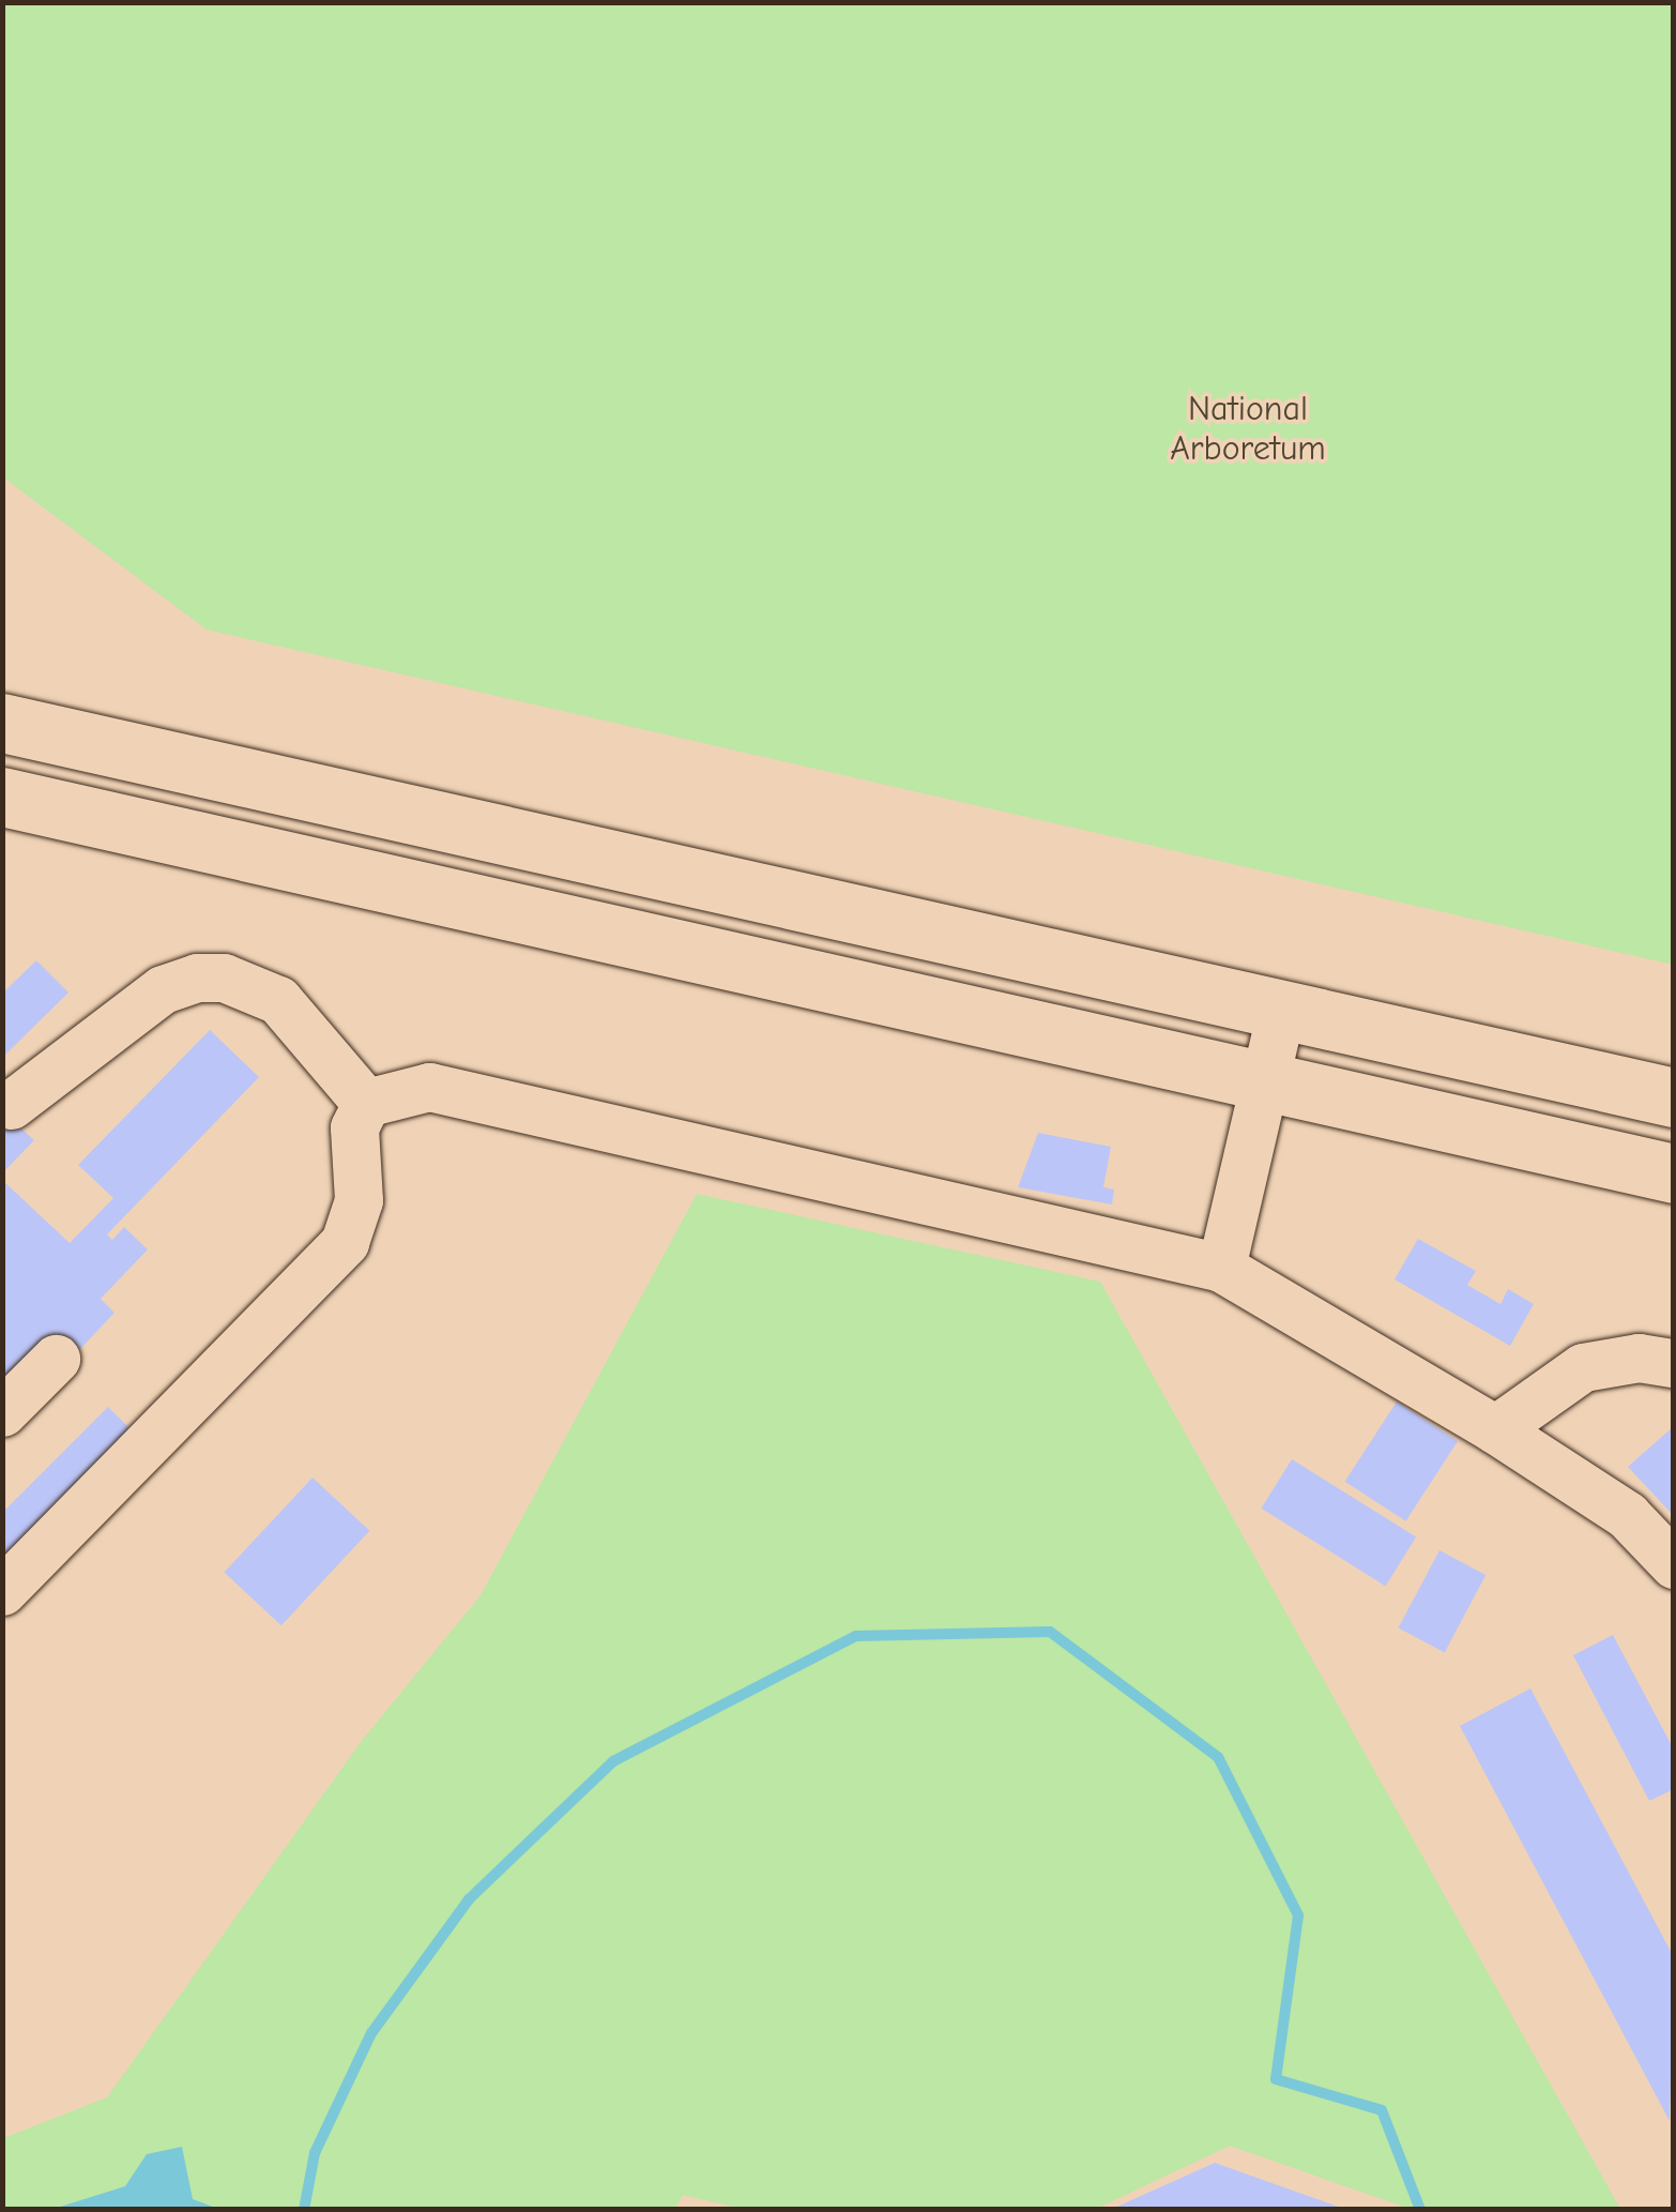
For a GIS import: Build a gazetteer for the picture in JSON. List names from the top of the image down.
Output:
{
  "parks": ["National Arboretum"]
}
